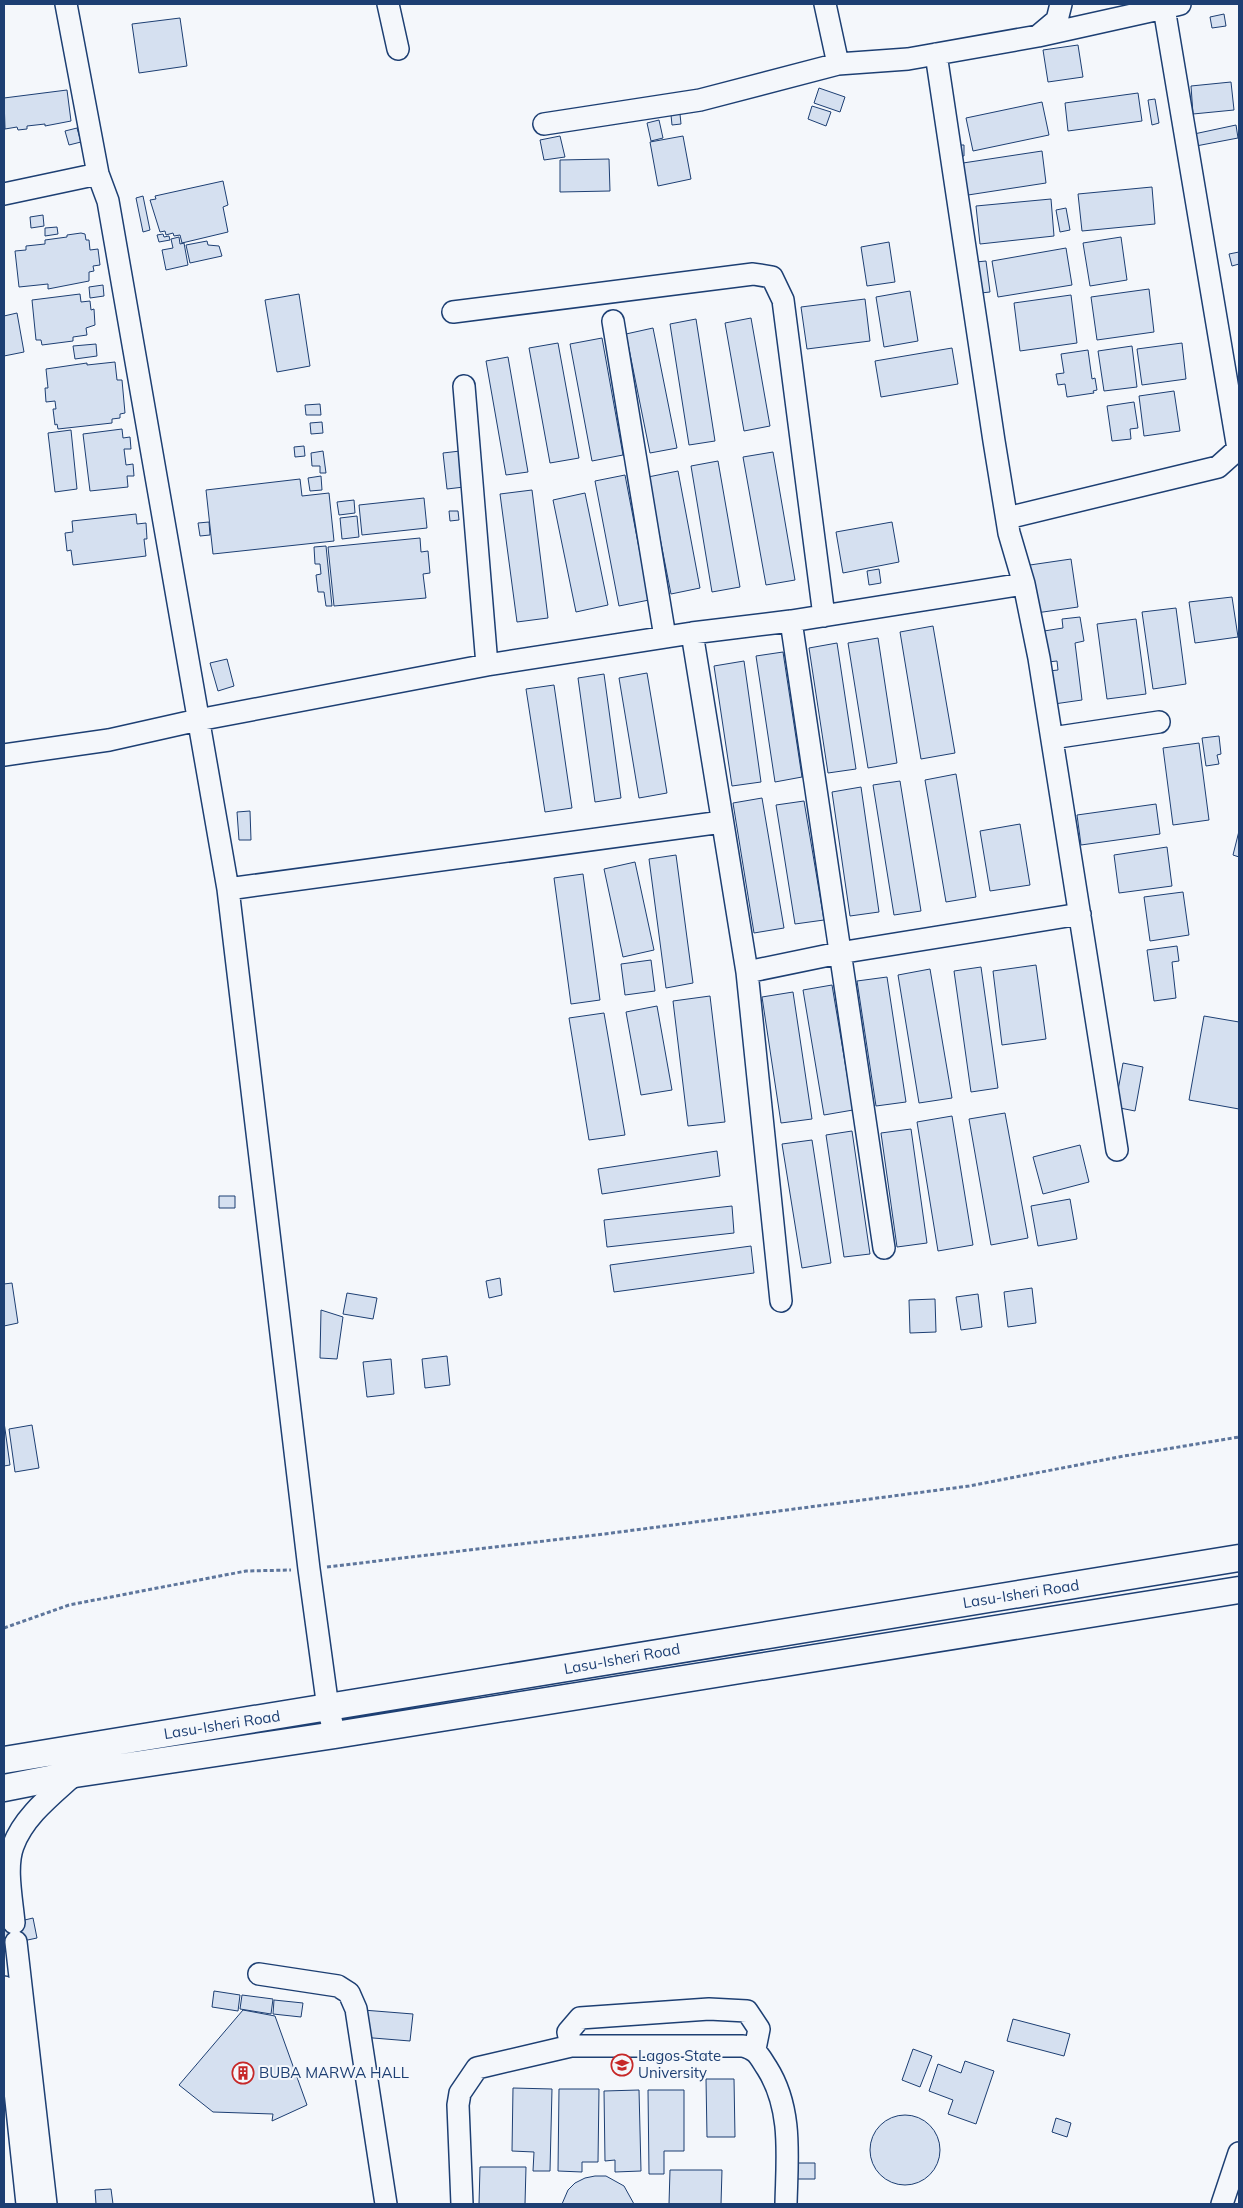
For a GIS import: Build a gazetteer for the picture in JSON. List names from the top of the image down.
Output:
{
  "streets": {
    "main road": ["Lasu-Isheri Road"]
  },
  "places": {
    "school or university": ["Lagos State University"],
    "building": ["BUBA MARWA HALL"]
  }
}
